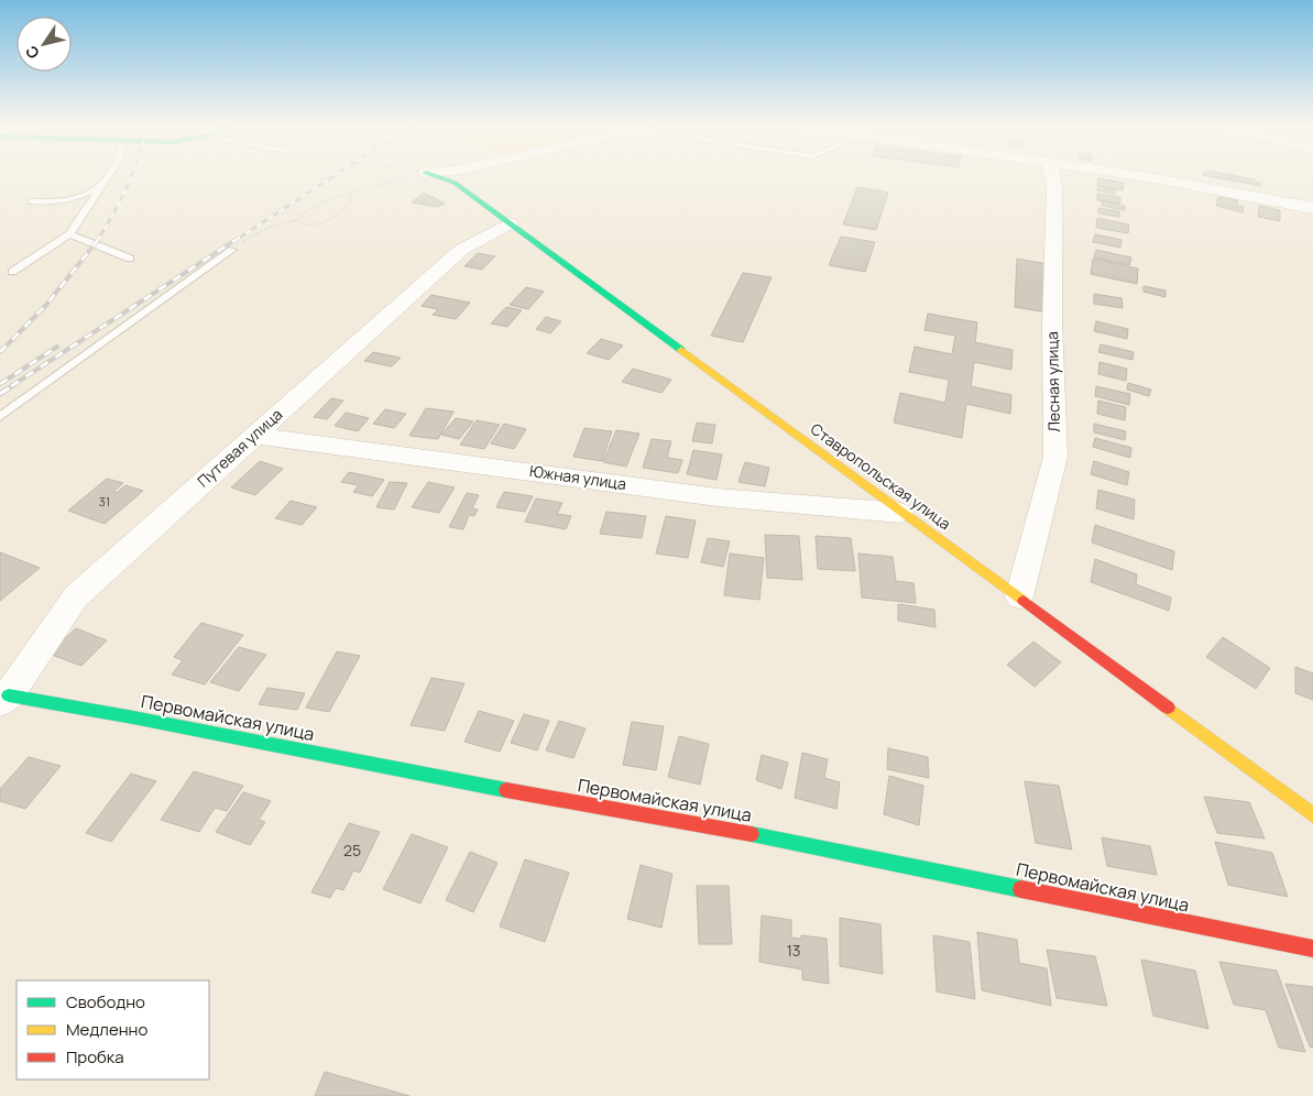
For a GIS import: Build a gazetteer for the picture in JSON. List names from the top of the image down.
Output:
{
  "streets": {
    "street": [
      "Лесная улица",
      "Путевая улица",
      "Ставропольская улица",
      "Южная улица",
      "Первомайская улица"
    ]
  },
  "crossings": [
    ["Лесная улица", "Ставропольская улица"],
    ["Путевая улица", "Ставропольская улица"],
    ["Путевая улица", "Южная улица"],
    ["Путевая улица", "Первомайская улица"],
    ["Ставропольская улица", "Южная улица"]
  ],
  "house_numbers": ["31", "25", "13"],
  "legend": ["Свободно", "Медленно", "Пробка"],
  "north": "bottom left"
}
